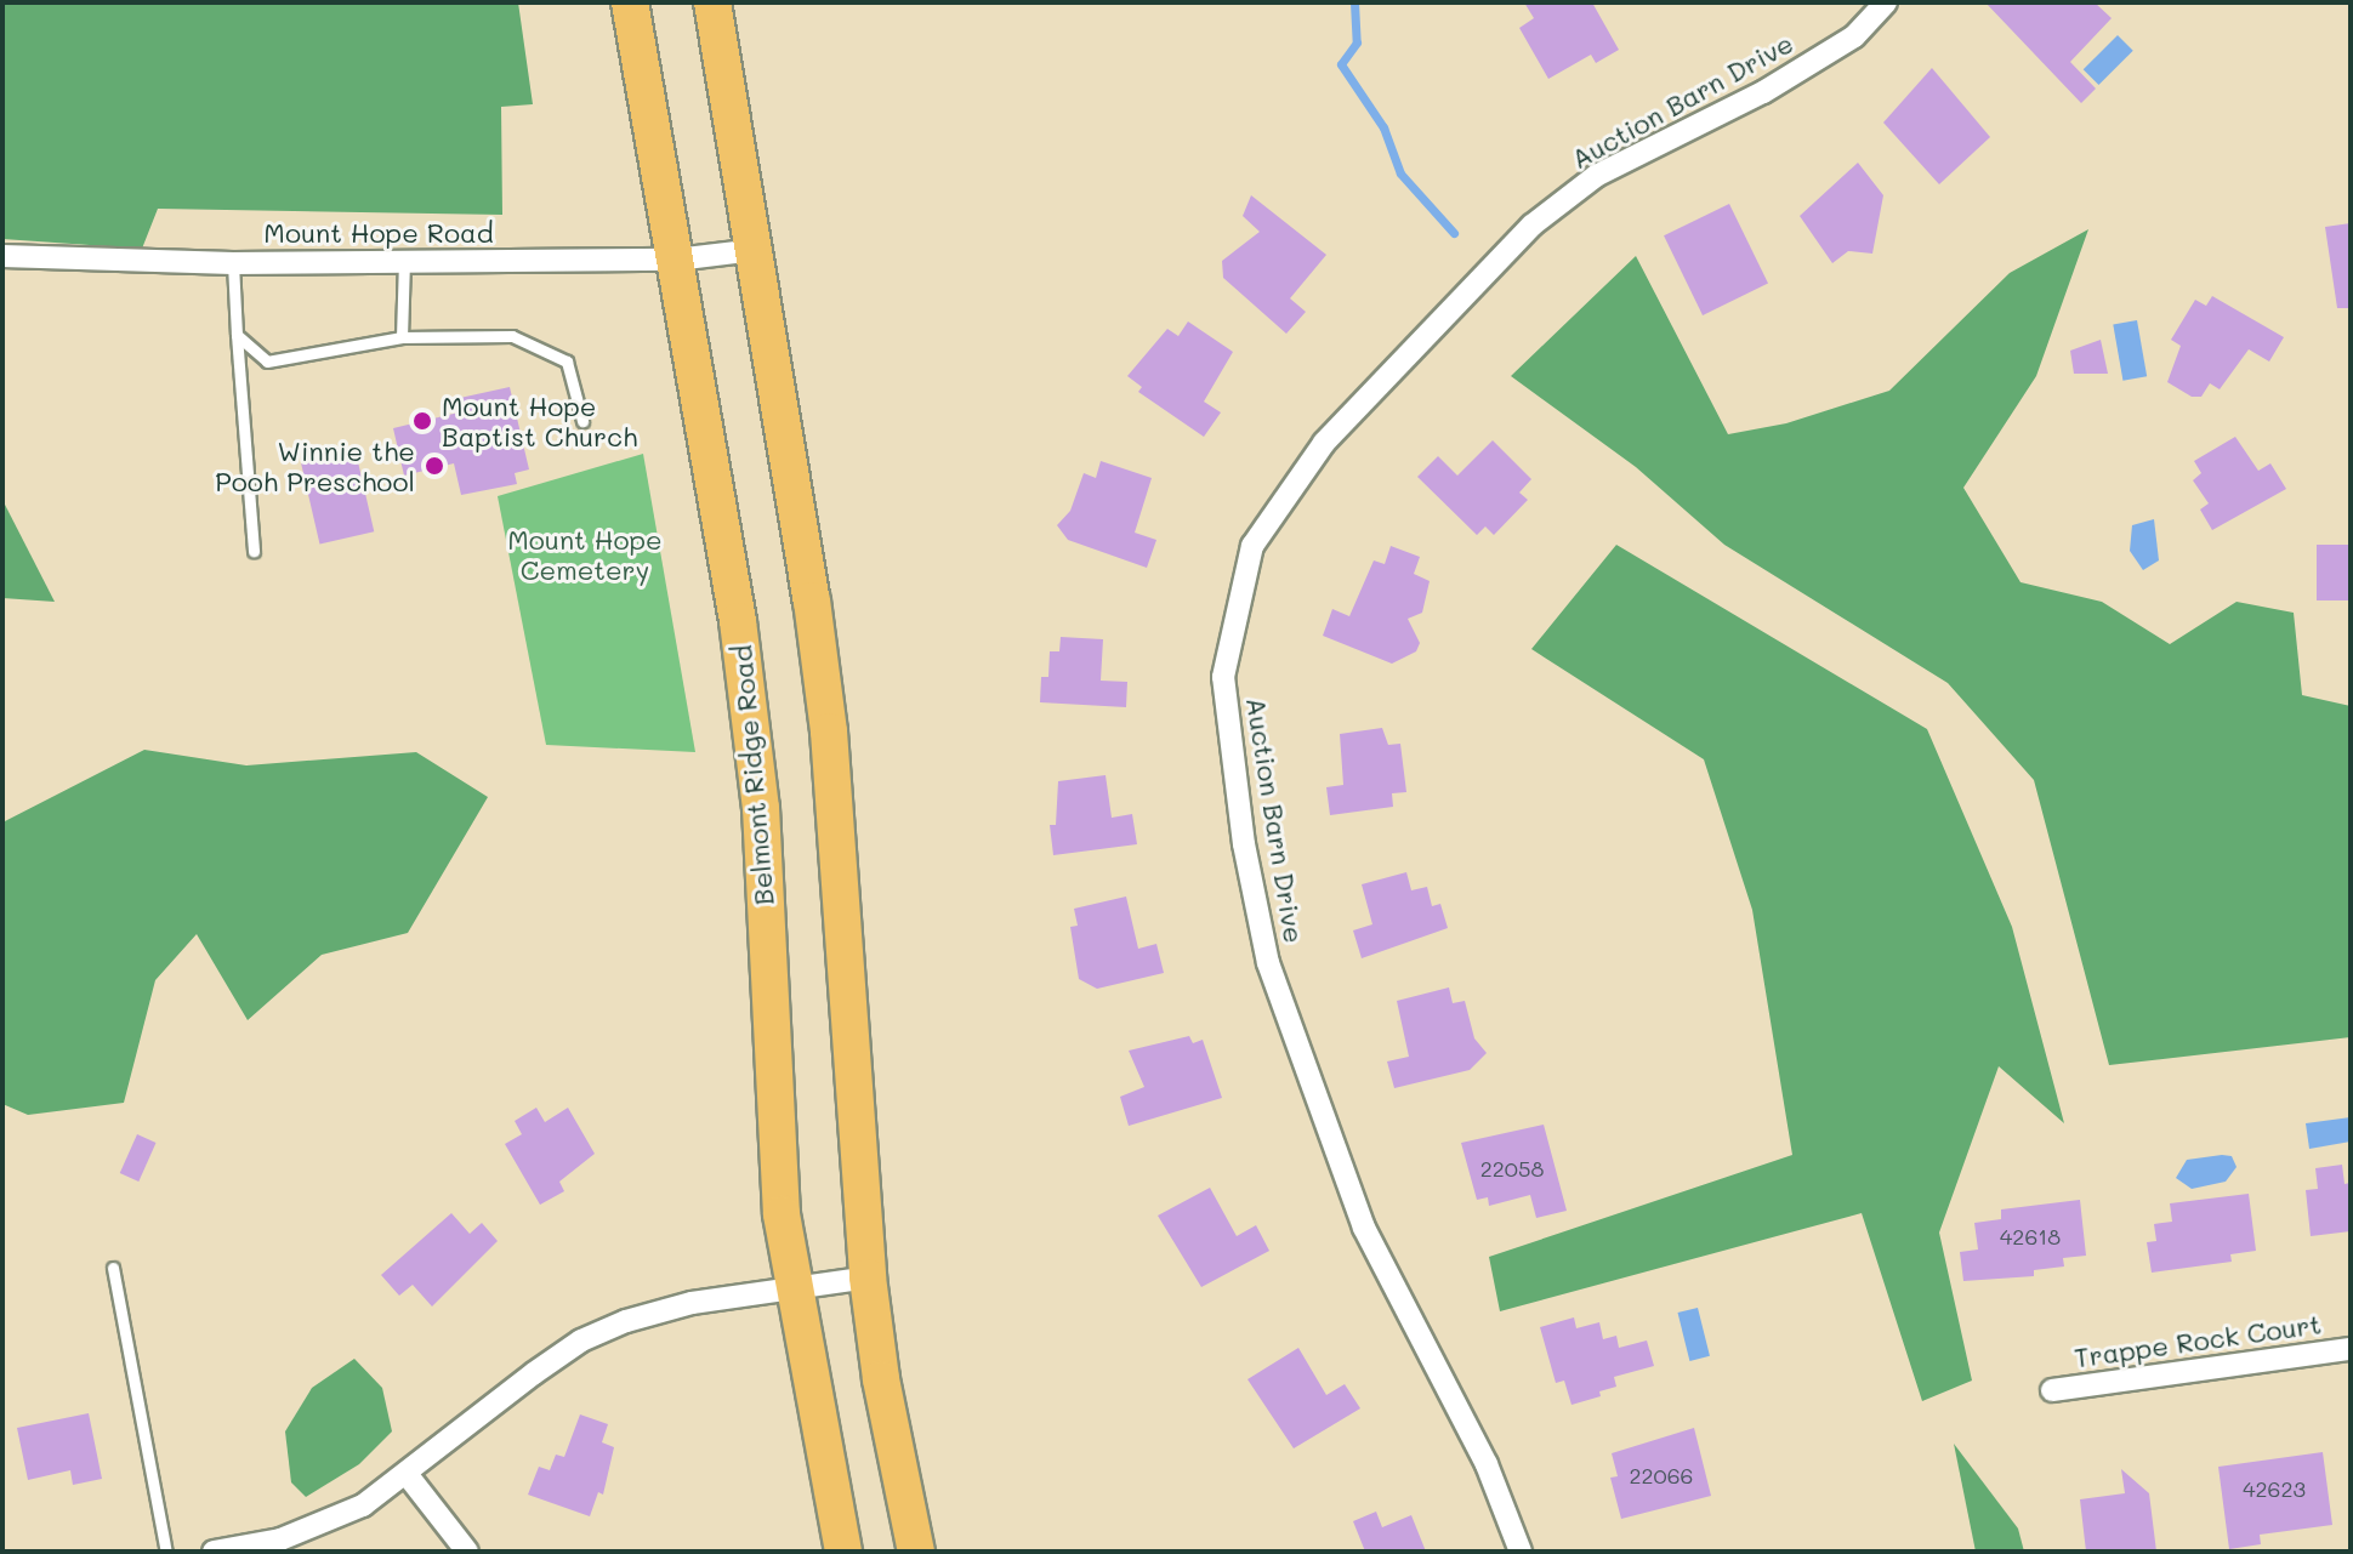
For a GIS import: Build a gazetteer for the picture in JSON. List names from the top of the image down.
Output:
{
  "streets": {
    "main road": ["Belmont Ridge Road"],
    "street": ["Auction Barn Drive", "Mount Hope Road", "Trappe Rock Court"]
  },
  "crossings": [
    ["Mount Hope Road", "Belmont Ridge Road"]
  ],
  "parks": ["Mount Hope Cemetery"],
  "places": ["Mount Hope Baptist Church", "Winnie the Pooh Preschool"],
  "house_numbers": [
    "22058",
    "42618",
    "22066",
    "42623"
  ]
}
